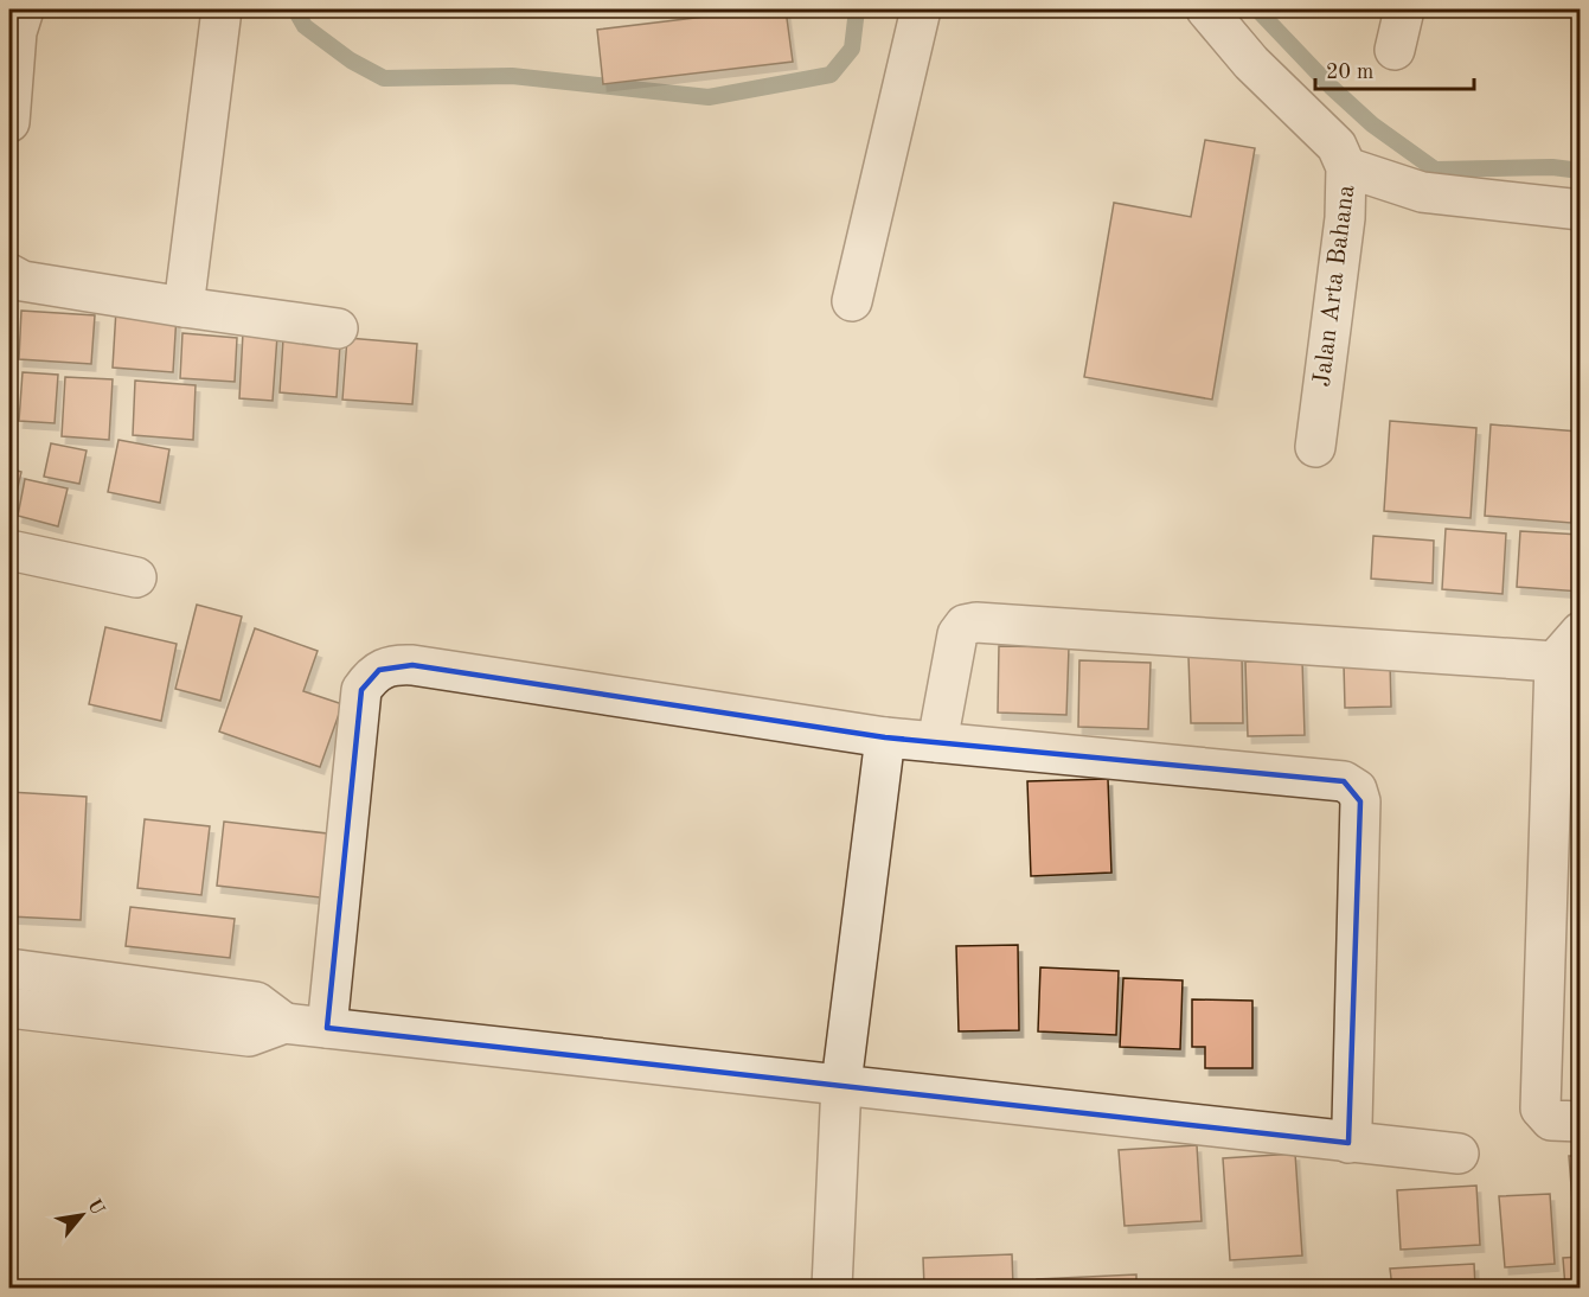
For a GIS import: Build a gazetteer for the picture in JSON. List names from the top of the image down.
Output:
{
  "streets": {
    "street": ["Jalan Arta Bahana"]
  },
  "scale_bar": "20 m",
  "north": "top right"
}
